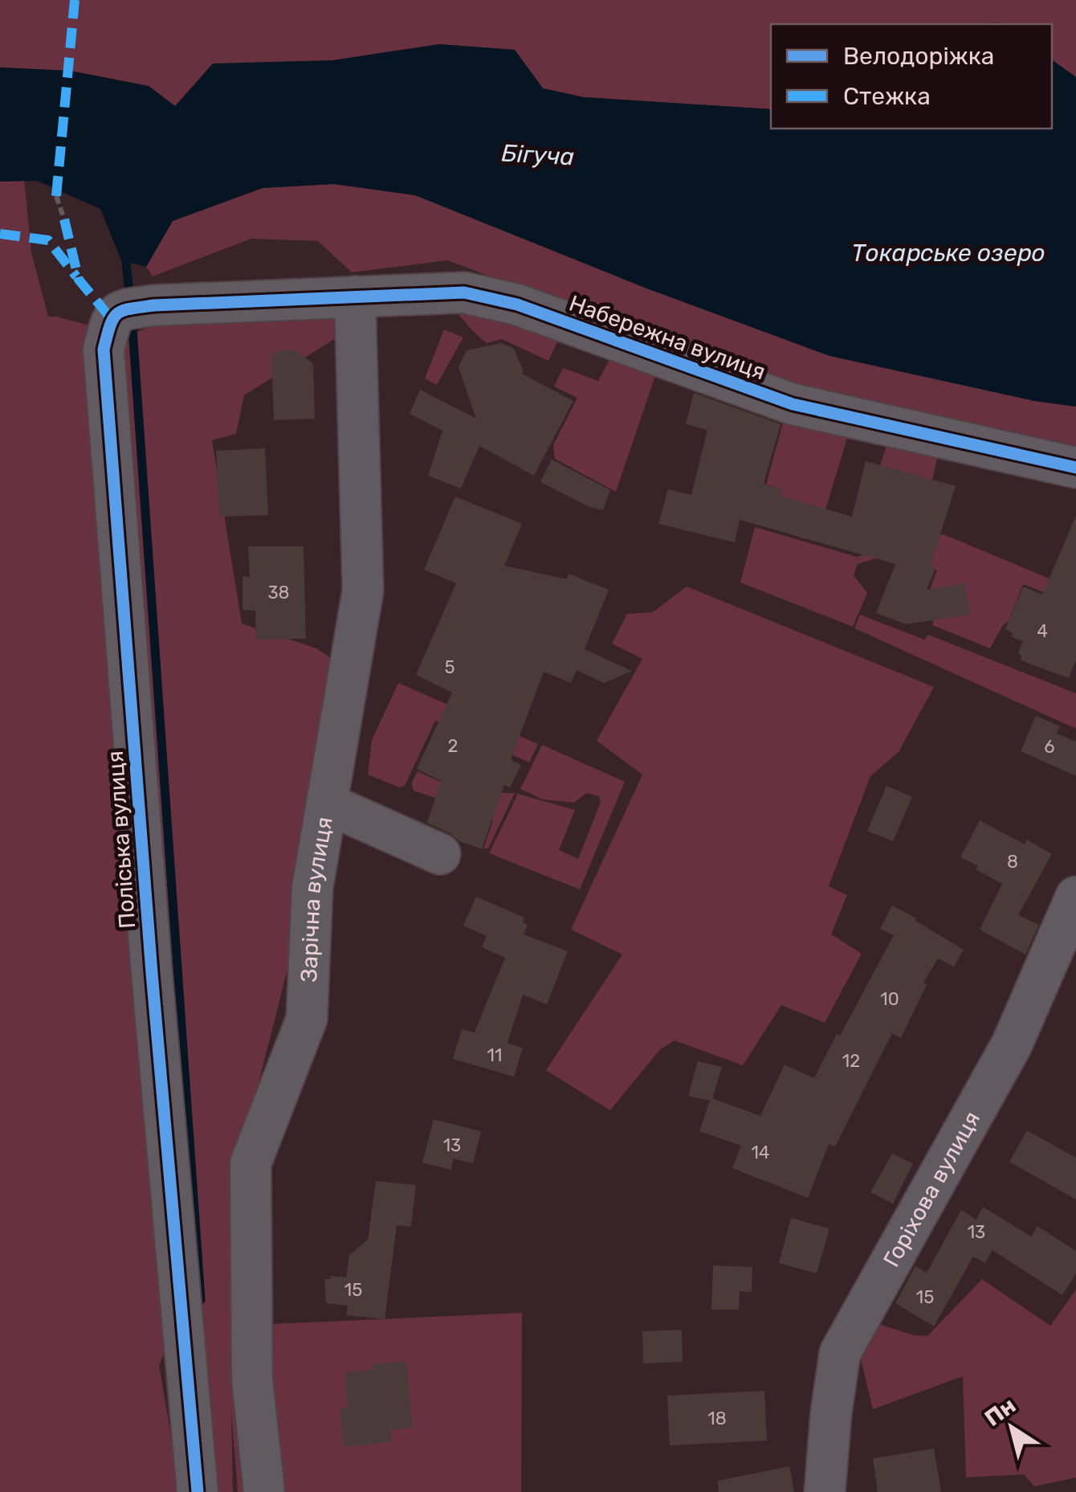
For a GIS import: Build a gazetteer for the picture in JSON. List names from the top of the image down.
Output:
{
  "streets": {
    "street": [
      "Набережна вулиця",
      "Поліська вулиця",
      "Зарічна вулиця",
      "Горіхова вулиця"
    ]
  },
  "crossings": [
    ["Набережна вулиця", "Поліська вулиця"],
    ["Набережна вулиця", "Зарічна вулиця"]
  ],
  "water": ["Бігуча", "Токарське озеро"],
  "house_numbers": [
    "38",
    "4",
    "5",
    "2",
    "6",
    "8",
    "10",
    "11",
    "12",
    "13",
    "14",
    "13",
    "15",
    "15",
    "18"
  ],
  "legend": ["Велодоріжка", "Стежка"],
  "north": "top left"
}
